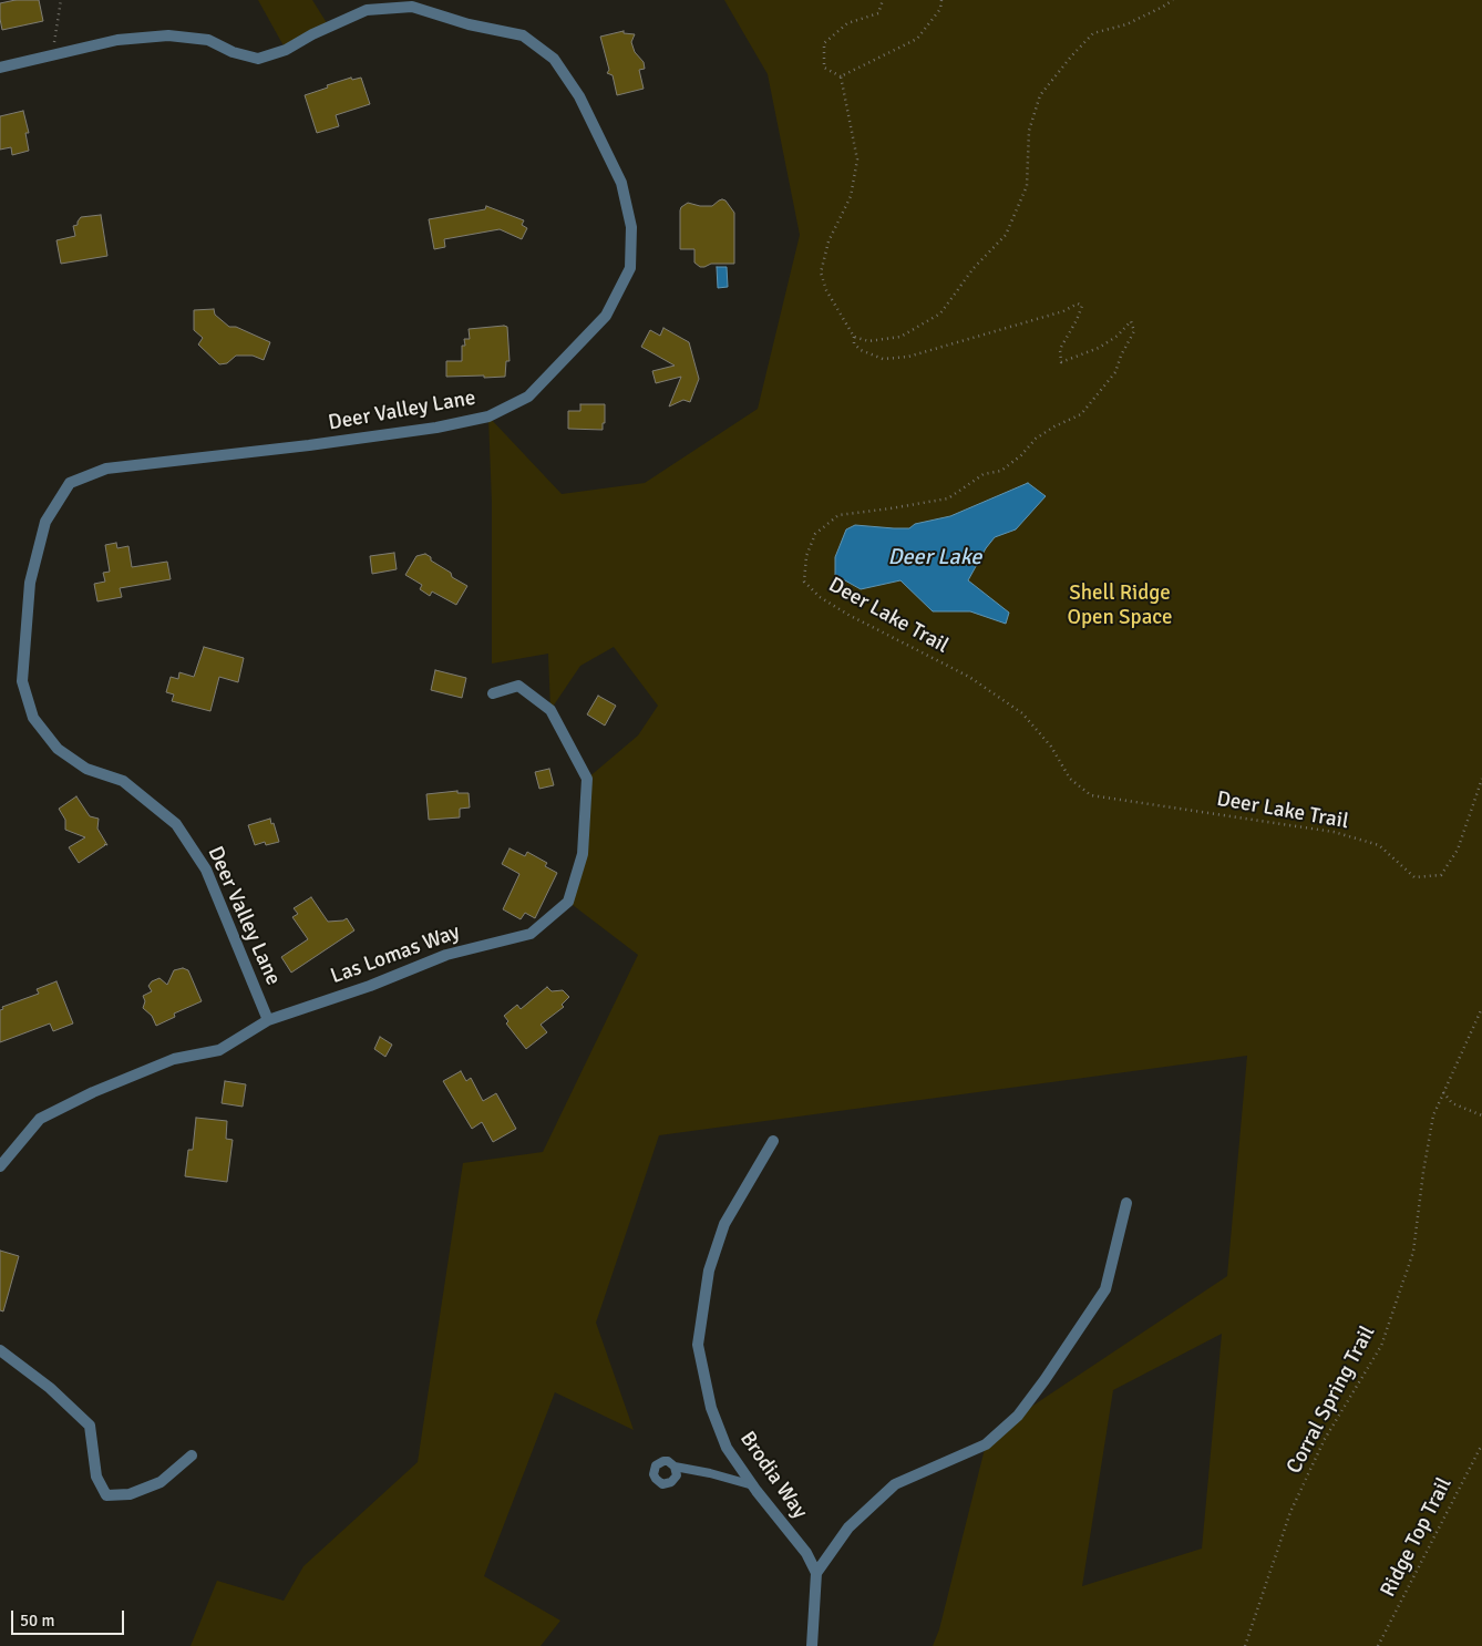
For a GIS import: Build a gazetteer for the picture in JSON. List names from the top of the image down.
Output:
{
  "streets": {
    "street": ["Deer Valley Lane", "Las Lomas Way", "Brodia Way"],
    "path": ["Deer Lake Trail", "Corral Spring Trail", "Ridge Top Trail"]
  },
  "crossings": [
    ["Deer Valley Lane", "Las Lomas Way"]
  ],
  "water": ["Deer Lake"],
  "parks": ["Shell Ridge Open Space"],
  "scale_bar": "50 m"
}
